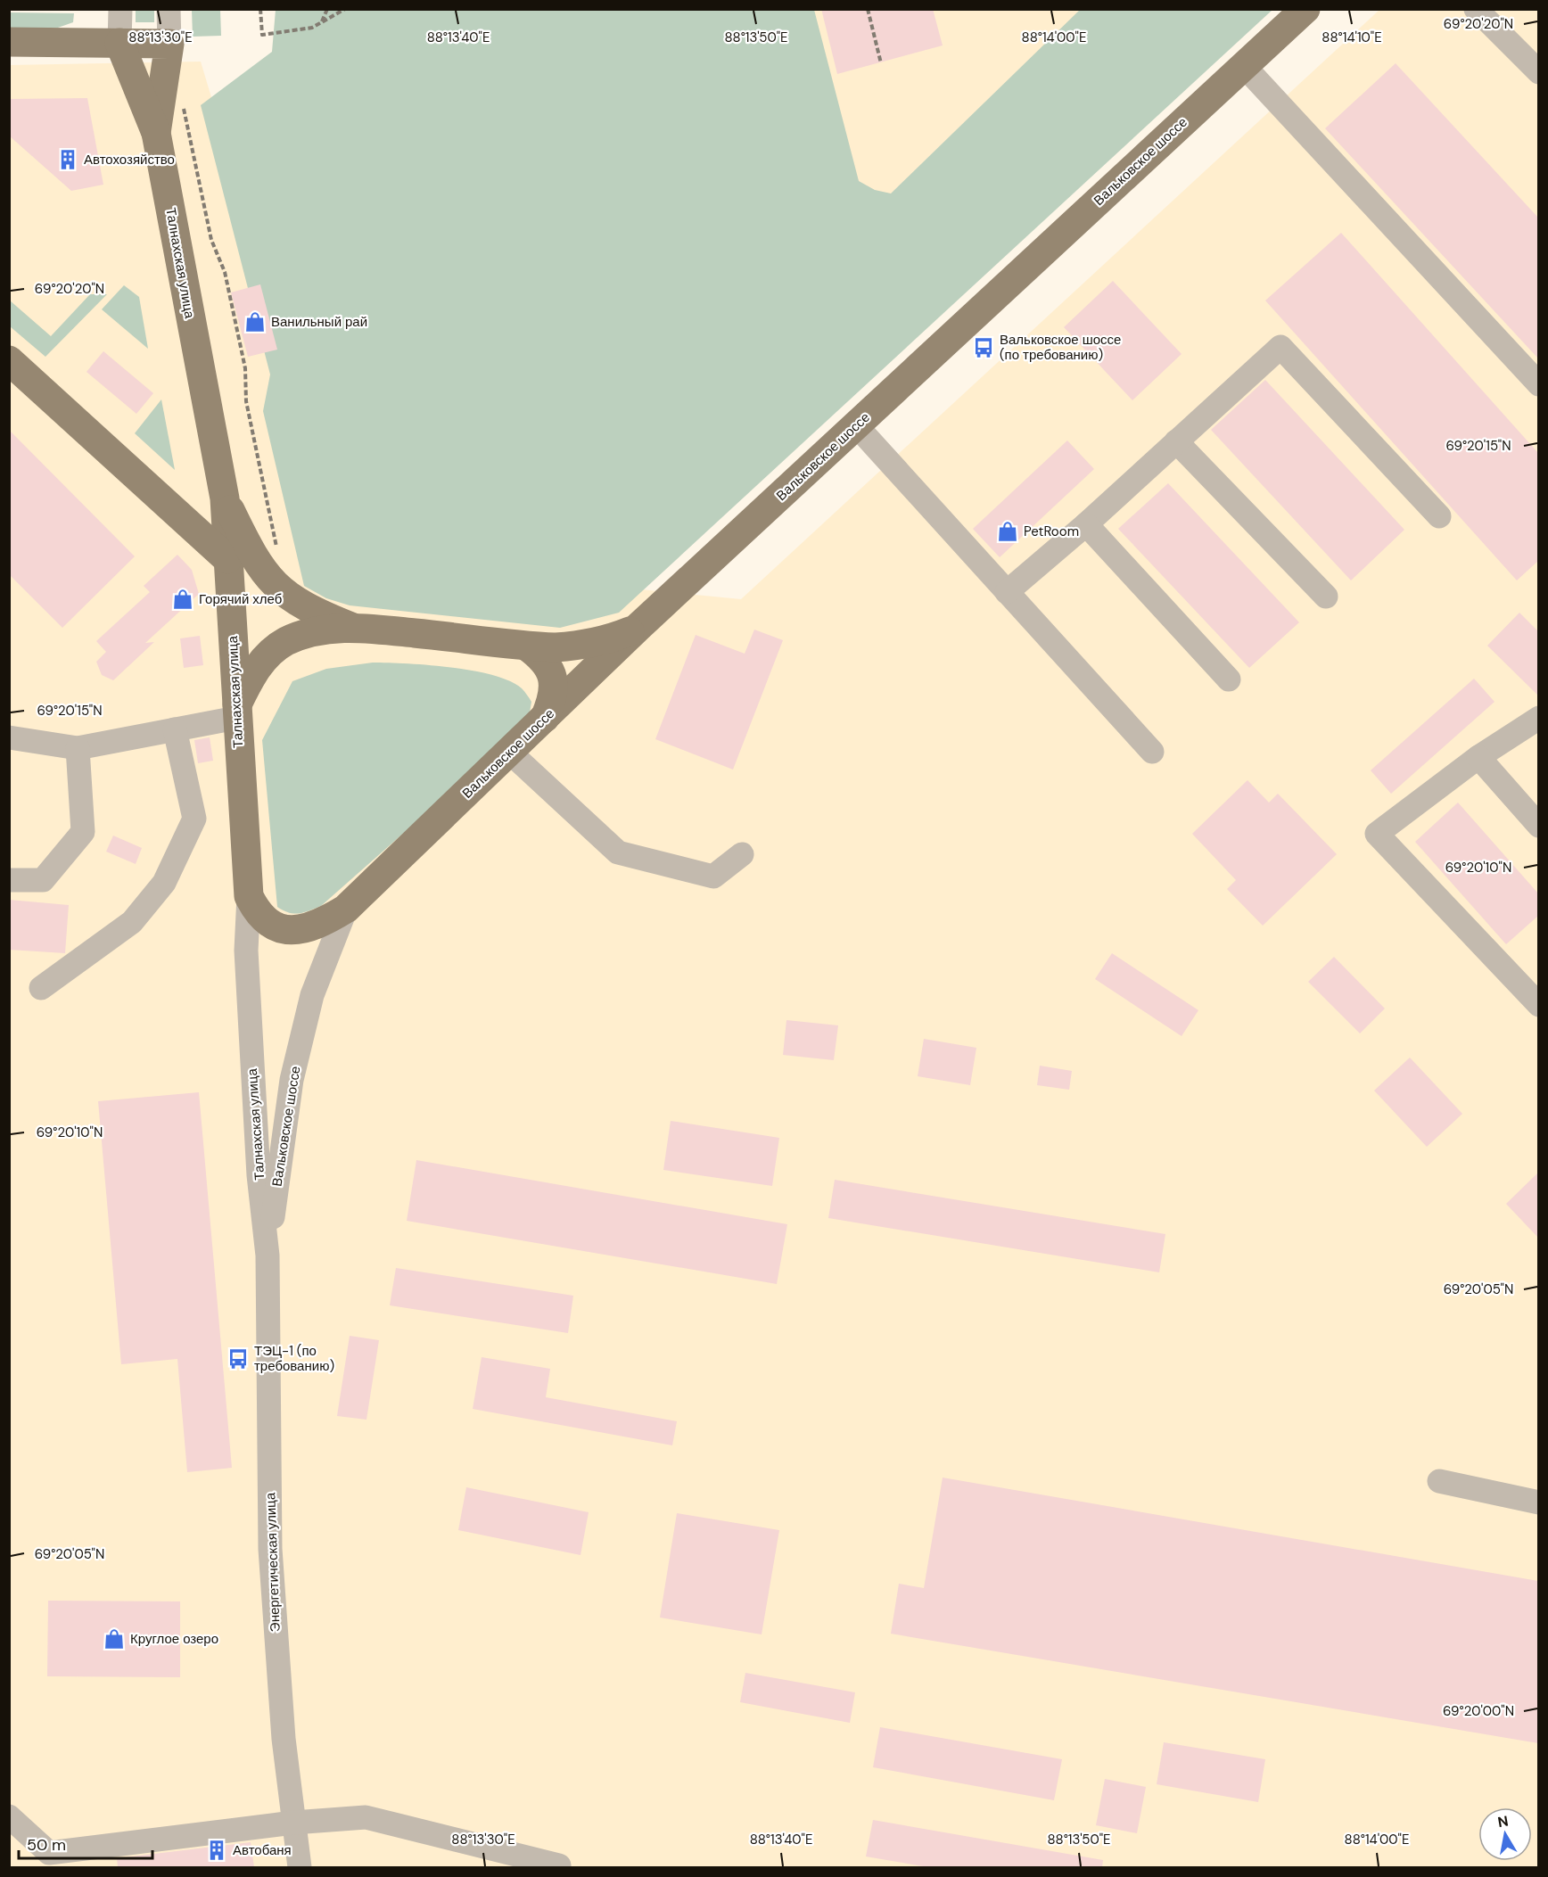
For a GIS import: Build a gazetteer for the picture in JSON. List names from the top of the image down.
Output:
{
  "streets": {
    "main road": ["Вальковское шоссе", "Талнахская улица"],
    "street": ["Энергетическая улица"]
  },
  "crossings": [
    ["Вальковское шоссе", "Талнахская улица"],
    ["Вальковское шоссе", "Энергетическая улица"],
    ["Талнахская улица", "Энергетическая улица"]
  ],
  "places": {
    "building": ["Автохозяйство", "Автобаня"],
    "shop": [
      "Ванильный рай",
      "PetRoom",
      "Горячий хлеб",
      "Круглое озеро"
    ],
    "bus stop": ["Вальковское шоссе (по требованию)", "ТЭЦ-1 (по требованию)"]
  },
  "scale_bar": "50 m",
  "north": "top",
  "coordinates": [
    "69°20'20\"N",
    "88°13'40\"E",
    "88°13'50\"E",
    "88°14'10\"E",
    "88°13'30\"E",
    "88°14'00\"E",
    "69°20'15\"N",
    "69°20'10\"N",
    "69°20'05\"N",
    "69°20'00\"N"
  ]
}
